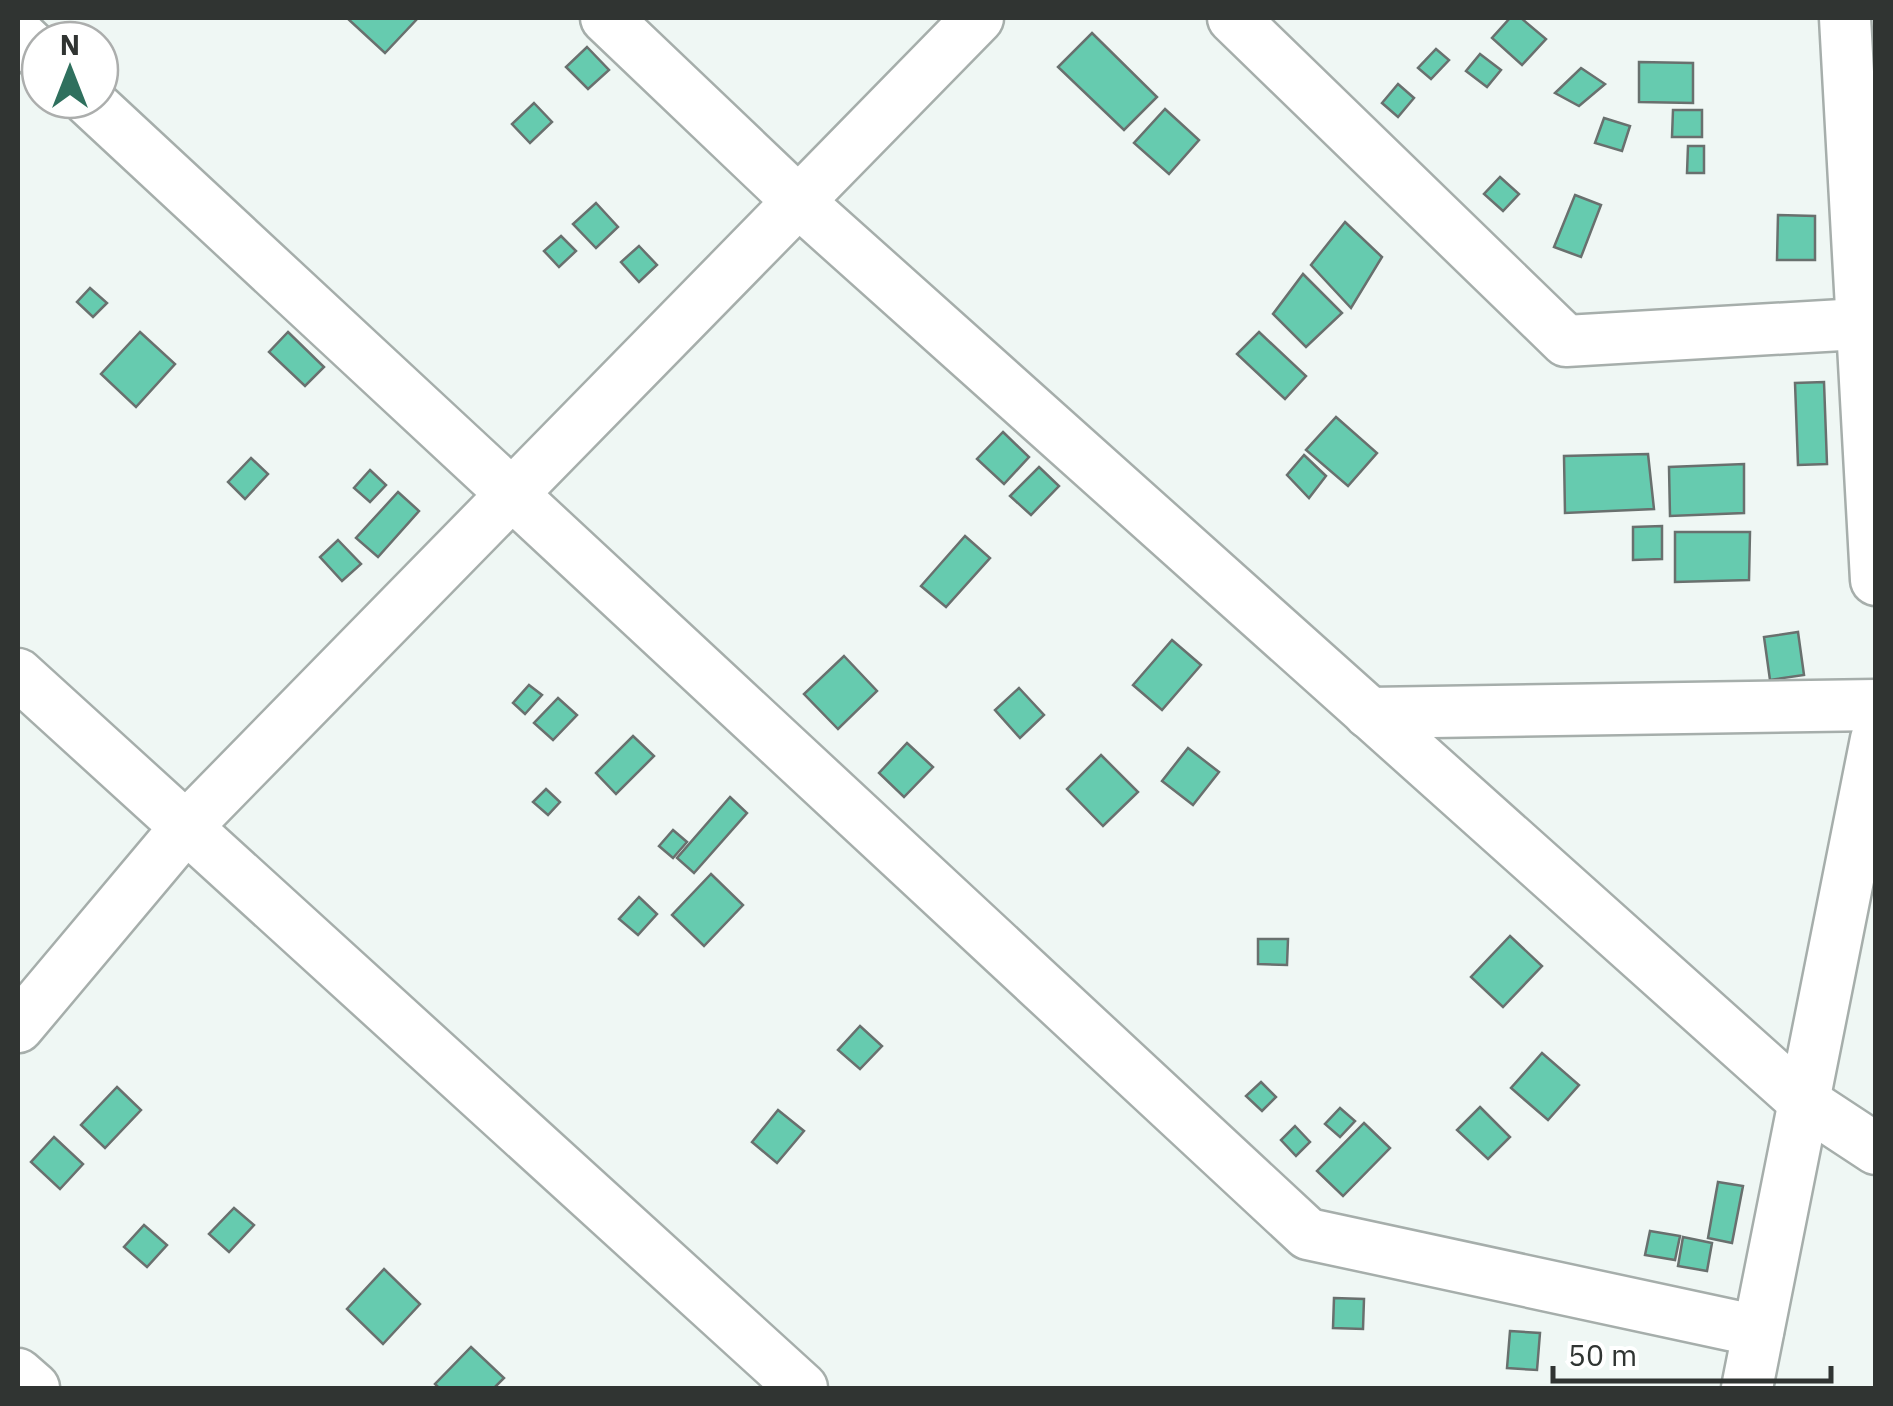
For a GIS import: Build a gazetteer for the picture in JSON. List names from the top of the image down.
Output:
{
  "scale_bar": "50 m",
  "north": "top"
}
